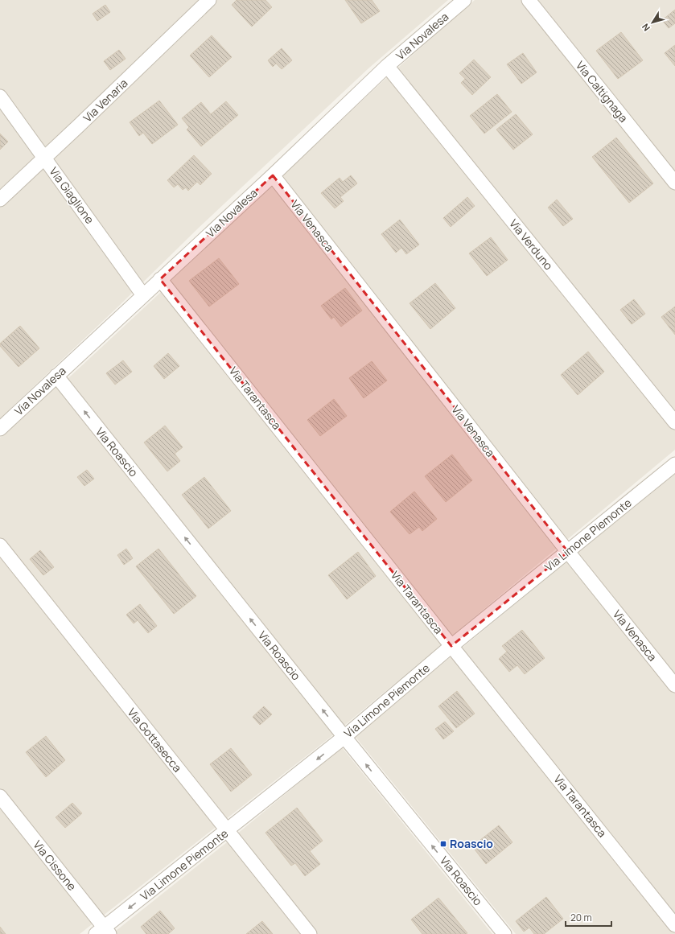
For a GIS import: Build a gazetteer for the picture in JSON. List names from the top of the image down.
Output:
{
  "streets": {
    "street": [
      "Via Novalesa",
      "Via Caltignaga",
      "Via Venaria",
      "Via Giaglione",
      "Via Venasca",
      "Via Verduno",
      "Via Tarantasca",
      "Via Roascio",
      "Via Limone Piemonte",
      "Via Gottasecca",
      "Via Cissone"
    ]
  },
  "crossings": [
    ["Via Novalesa", "Via Giaglione"],
    ["Via Novalesa", "Via Venasca"],
    ["Via Novalesa", "Via Verduno"],
    ["Via Novalesa", "Via Tarantasca"],
    ["Via Novalesa", "Via Roascio"],
    ["Via Venaria", "Via Giaglione"],
    ["Via Venasca", "Via Limone Piemonte"],
    ["Via Tarantasca", "Via Limone Piemonte"],
    ["Via Roascio", "Via Limone Piemonte"],
    ["Via Limone Piemonte", "Via Gottasecca"],
    ["Via Limone Piemonte", "Via Cissone"]
  ],
  "one_way": ["Via Roascio", "Via Limone Piemonte"],
  "places": {
    "transit": ["Roascio"]
  },
  "scale_bar": "20 m",
  "north": "bottom left"
}
